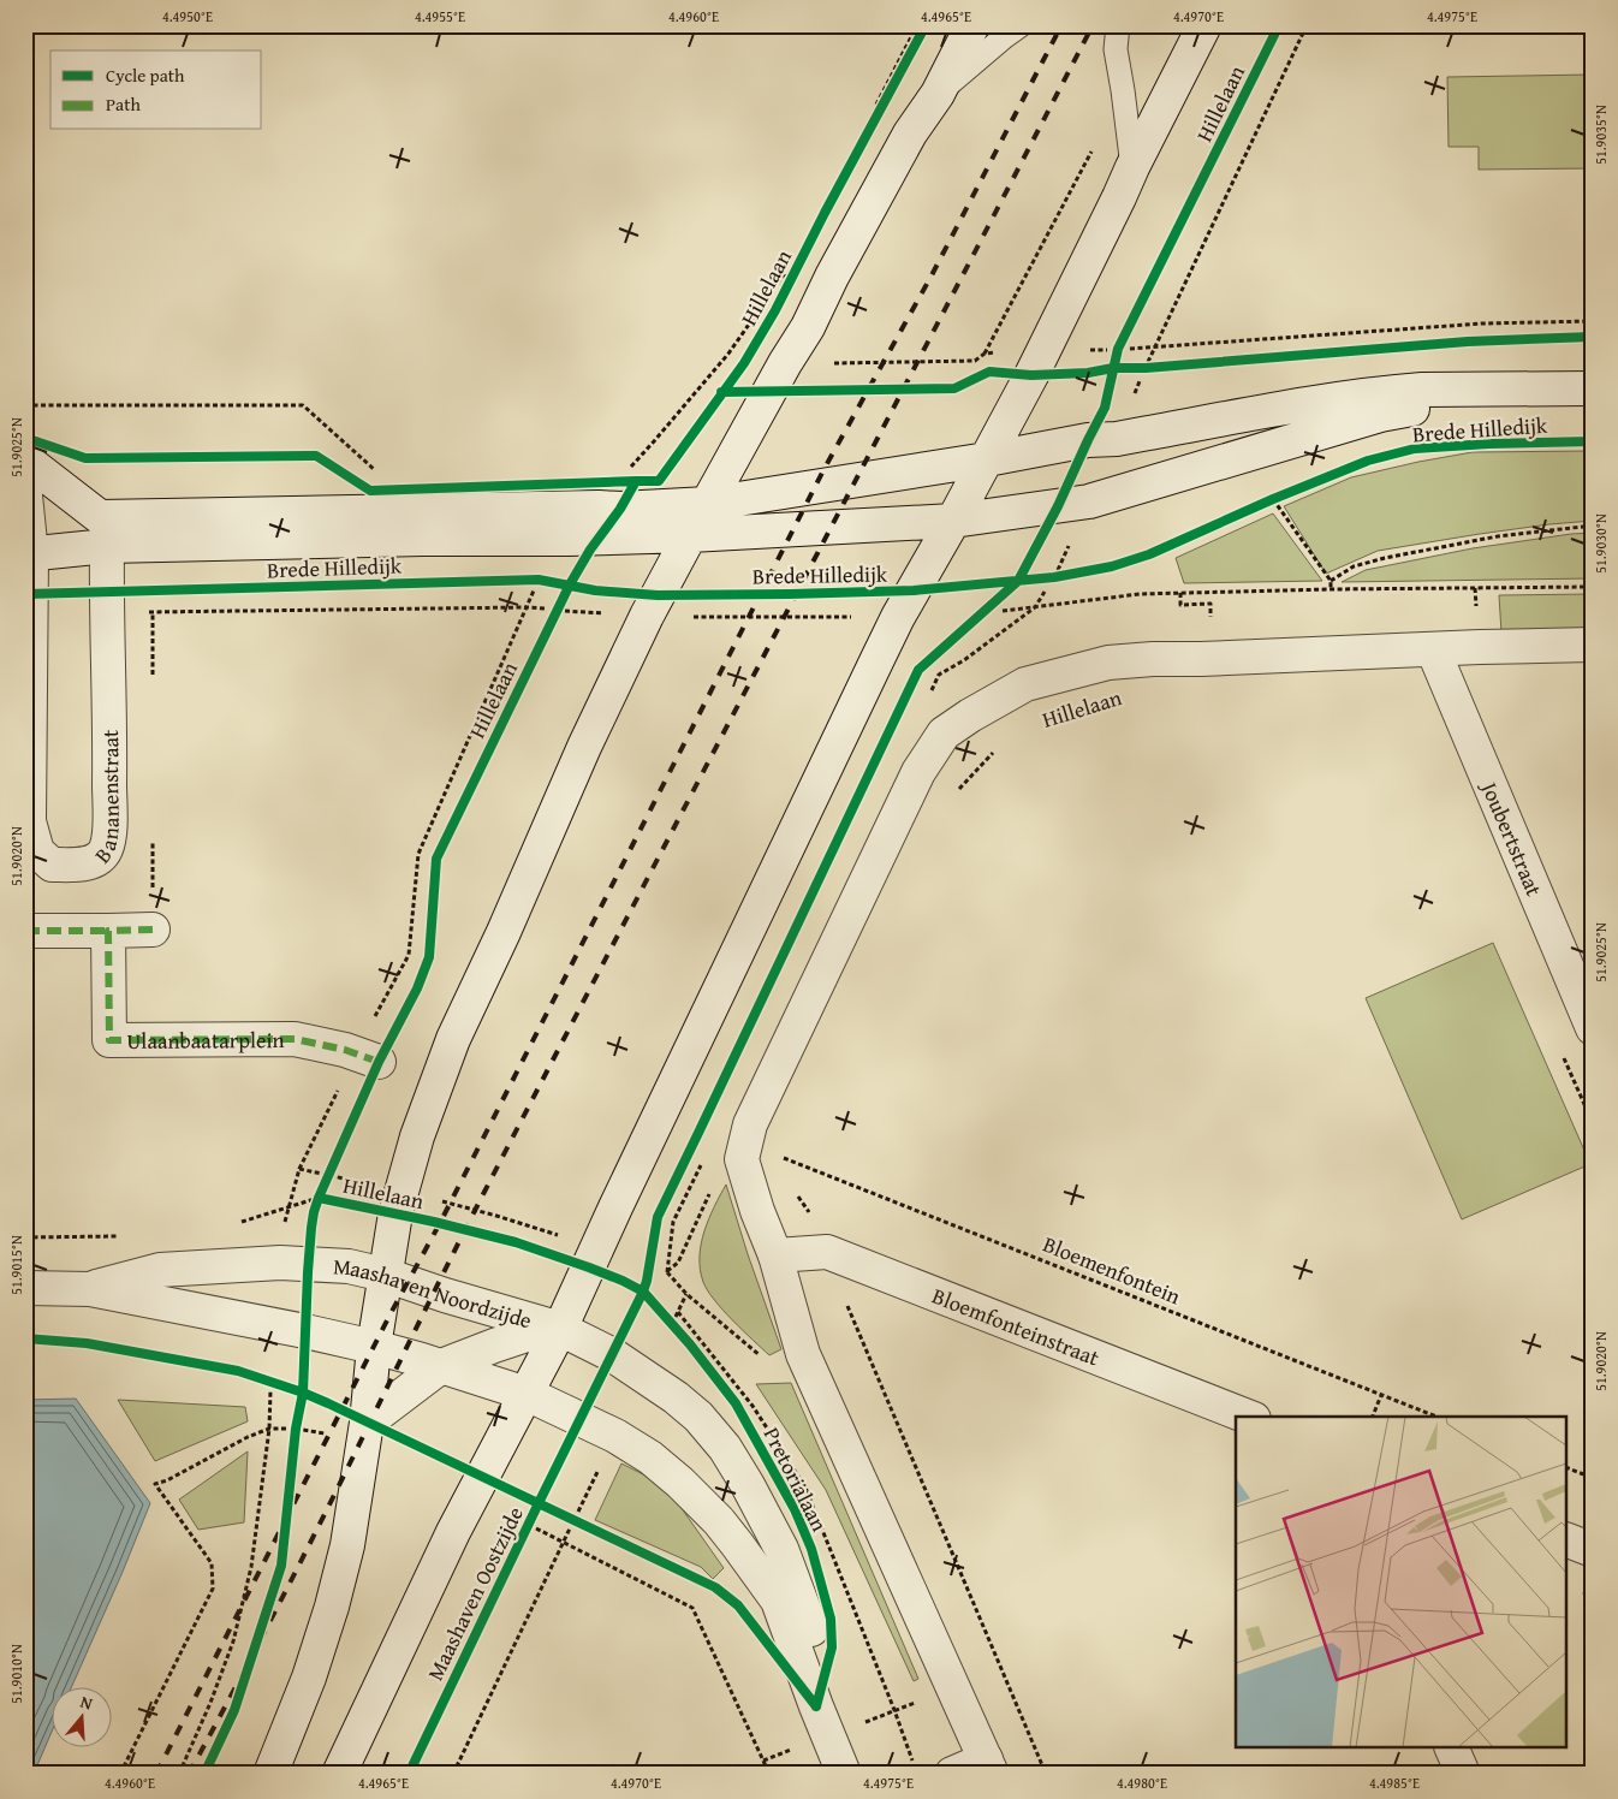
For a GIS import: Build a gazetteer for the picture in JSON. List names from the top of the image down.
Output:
{
  "streets": {
    "street": [
      "Hillelaan",
      "Brede Hilledijk",
      "Bananenstraat",
      "Joubertstraat",
      "Ulaanbaatarplein",
      "Maashaven Noordzijde",
      "Bloemfonteinstraat",
      "Pretorialaan"
    ],
    "path": ["Bloemenfontein"],
    "cycle path": ["Maashaven Oostzijde"]
  },
  "crossings": [
    ["Hillelaan", "Brede Hilledijk"],
    ["Hillelaan", "Joubertstraat"],
    ["Hillelaan", "Ulaanbaatarplein"],
    ["Hillelaan", "Maashaven Noordzijde"],
    ["Hillelaan", "Bloemfonteinstraat"],
    ["Brede Hilledijk", "Bananenstraat"],
    ["Maashaven Noordzijde", "Pretorialaan"]
  ],
  "legend": ["Cycle path", "Path"],
  "north": "top",
  "coordinates": [
    "4.4950°E",
    "4.4955°E",
    "4.4960°E",
    "4.4965°E",
    "4.4970°E",
    "4.4975°E",
    "51.9035°N",
    "51.9025°N",
    "51.9030°N",
    "51.9020°N",
    "51.9015°N",
    "51.9010°N",
    "4.4980°E",
    "4.4985°E"
  ]
}
